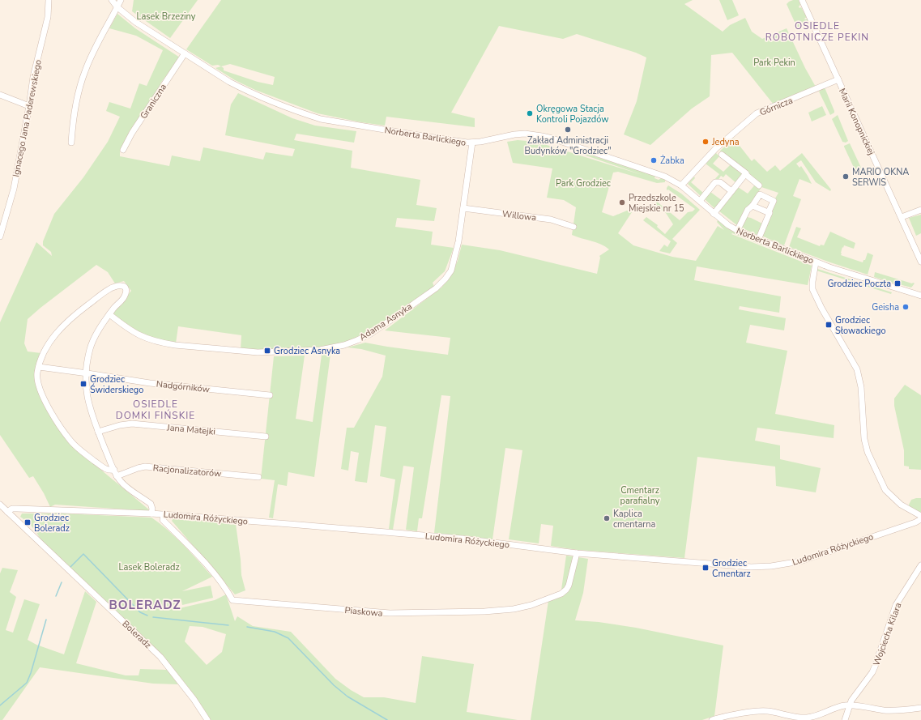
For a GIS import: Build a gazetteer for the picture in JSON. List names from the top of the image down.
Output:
{
  "streets": {
    "street": [
      "Graniczna",
      "Górnicza",
      "Ignacego Jana Paderewskiego",
      "Marii Konopnickiej",
      "Norberta Barlickiego",
      "Willowa",
      "Adama Asnyka",
      "Nadgórników",
      "Jana Matejki",
      "Racjonalizatorów",
      "Ludomira Różyckiego",
      "Piaskowa",
      "Boleradz",
      "Wojciecha Kilara"
    ]
  },
  "crossings": [
    ["Graniczna", "Norberta Barlickiego"],
    ["Górnicza", "Marii Konopnickiej"],
    ["Górnicza", "Norberta Barlickiego"],
    ["Norberta Barlickiego", "Adama Asnyka"],
    ["Willowa", "Adama Asnyka"],
    ["Ludomira Różyckiego", "Piaskowa"],
    ["Ludomira Różyckiego", "Boleradz"]
  ],
  "districts": ["OSIEDLE ROBOTNICZE PEKIN", "OSIEDLE DOMKI FIŃSKIE", "BOLERADZ"],
  "parks": [
    "Lasek Brzeziny",
    "Park Pekin",
    "Park Grodziec",
    "Cmentarz parafialny",
    "Lasek Boleradz"
  ],
  "places": {
    "other": [
      "Okręgowa Stacja Kontroli Pojazdów",
      "Zakład Administracji Budynków \"Grodziec\"",
      "Jedyna",
      "Żabka",
      "MARIO OKNA SERWIS",
      "Przedszkole Miejskie nr 15",
      "Geisha",
      "Kaplica cmentarna"
    ],
    "transit": [
      "Grodziec Poczta",
      "Grodziec Słowackiego",
      "Grodziec Asnyka",
      "Grodziec Świderskiego",
      "Grodziec Boleradz",
      "Grodziec Cmentarz"
    ]
  }
}
